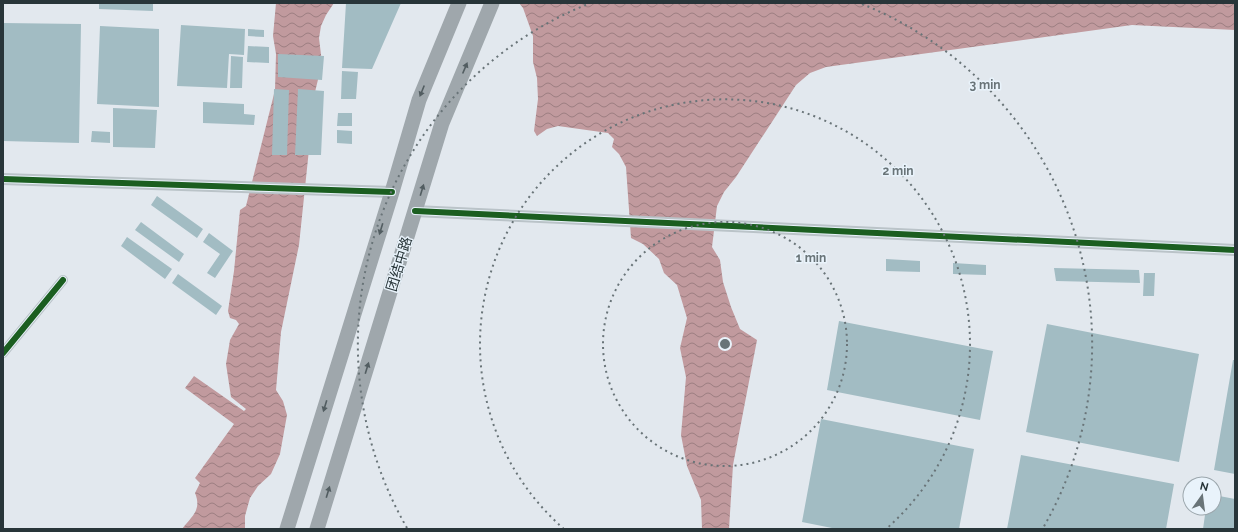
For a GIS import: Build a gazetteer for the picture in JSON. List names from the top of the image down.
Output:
{
  "streets": {
    "main road": ["团结中路"]
  },
  "north": "top",
  "rings": ["3 min", "2 min", "1 min"]
}
